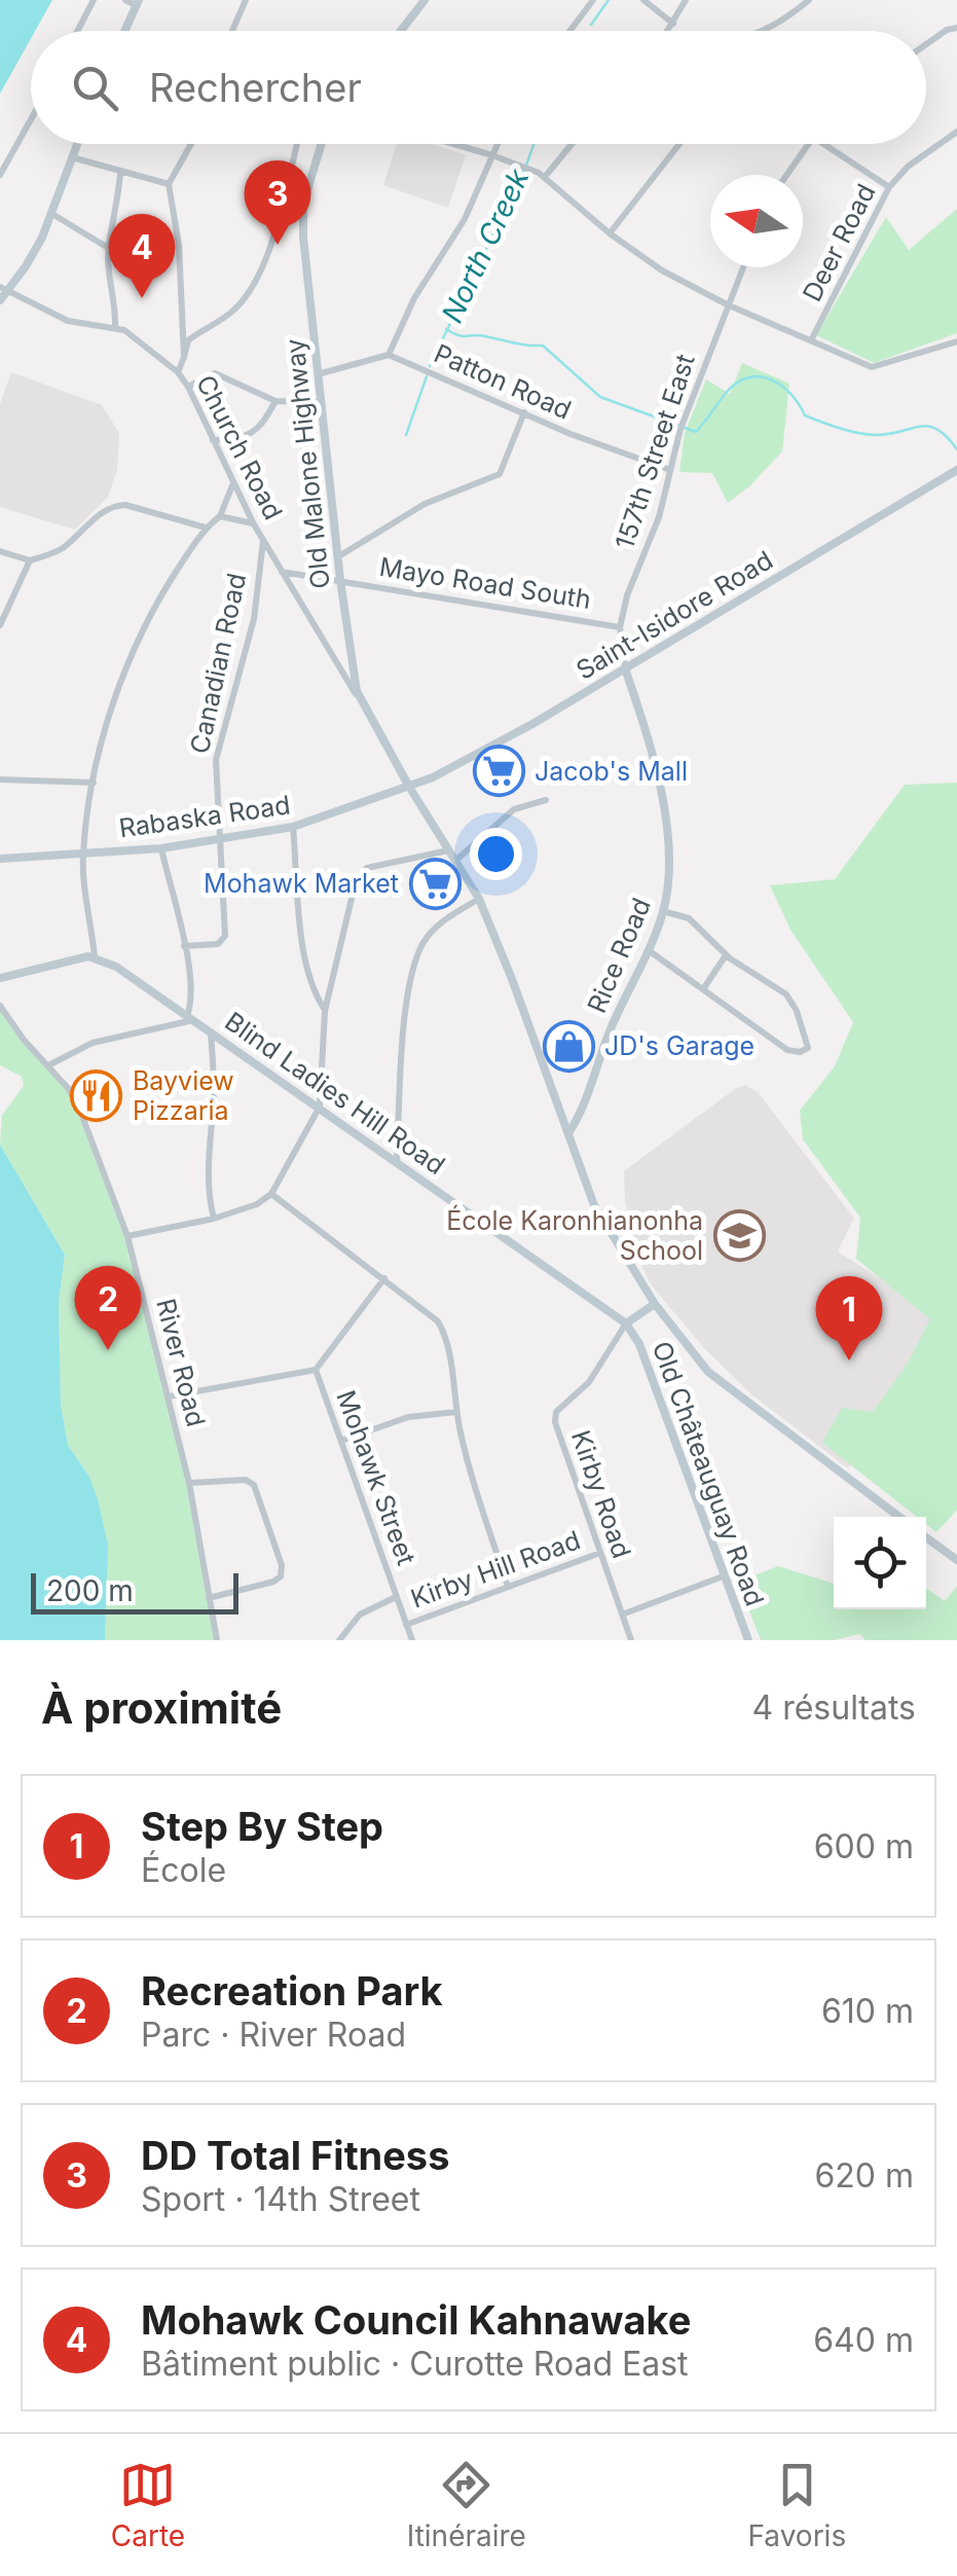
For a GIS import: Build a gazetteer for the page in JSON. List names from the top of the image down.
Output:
{
  "streets": {
    "street": [
      "Deer Road",
      "Patton Road",
      "Church Road",
      "157th Street East",
      "Old Malone Highway",
      "Mayo Road South",
      "Saint-Isidore Road",
      "Canadian Road",
      "Rabaska Road",
      "Rice Road",
      "Blind Ladies Hill Road",
      "River Road",
      "Old Châteauguay Road",
      "Mohawk Street",
      "Kirby Road",
      "Kirby Hill Road"
    ]
  },
  "crossings": [
    ["Patton Road", "157th Street East"],
    ["Church Road", "Old Malone Highway"],
    ["Church Road", "Mayo Road South"],
    ["Church Road", "Canadian Road"],
    ["157th Street East", "Mayo Road South"],
    ["157th Street East", "Saint-Isidore Road"],
    ["157th Street East", "Rice Road"],
    ["Old Malone Highway", "Mayo Road South"],
    ["Old Malone Highway", "Saint-Isidore Road"],
    ["Old Malone Highway", "Rabaska Road"],
    ["Saint-Isidore Road", "Rabaska Road"],
    ["Saint-Isidore Road", "Rice Road"],
    ["Canadian Road", "Rabaska Road"],
    ["Blind Ladies Hill Road", "Old Châteauguay Road"],
    ["Blind Ladies Hill Road", "Kirby Road"],
    ["River Road", "Mohawk Street"],
    ["Old Châteauguay Road", "Kirby Road"],
    ["Mohawk Street", "Kirby Hill Road"],
    ["Kirby Road", "Kirby Hill Road"]
  ],
  "water": ["North Creek"],
  "places": {
    "supermarket": ["Jacob's Mall", "Mohawk Market"],
    "shop": ["JD's Garage"],
    "restaurant": ["Bayview Pizzaria"],
    "school or university": ["École Karonhianonha School"]
  },
  "scale_bar": "200 m",
  "north": "left",
  "page": {
    "search": "Rechercher",
    "pins": [
      "3",
      "4",
      "2",
      "1"
    ],
    "scale": "200 m",
    "heading": ["À proximité", "4 résultats"],
    "list": [
      {
        "mark": "1",
        "name": "Step By Step",
        "note": "École",
        "value": "600 m"
      },
      {
        "mark": "2",
        "name": "Recreation Park",
        "note": "Parc · River Road",
        "value": "610 m"
      },
      {
        "mark": "3",
        "name": "DD Total Fitness",
        "note": "Sport · 14th Street",
        "value": "620 m"
      },
      {
        "mark": "4",
        "name": "Mohawk Council Kahnawake",
        "note": "Bâtiment public · Curotte Road East",
        "value": "640 m"
      }
    ],
    "nav": ["Carte", "Itinéraire", "Favoris"]
  }
}
